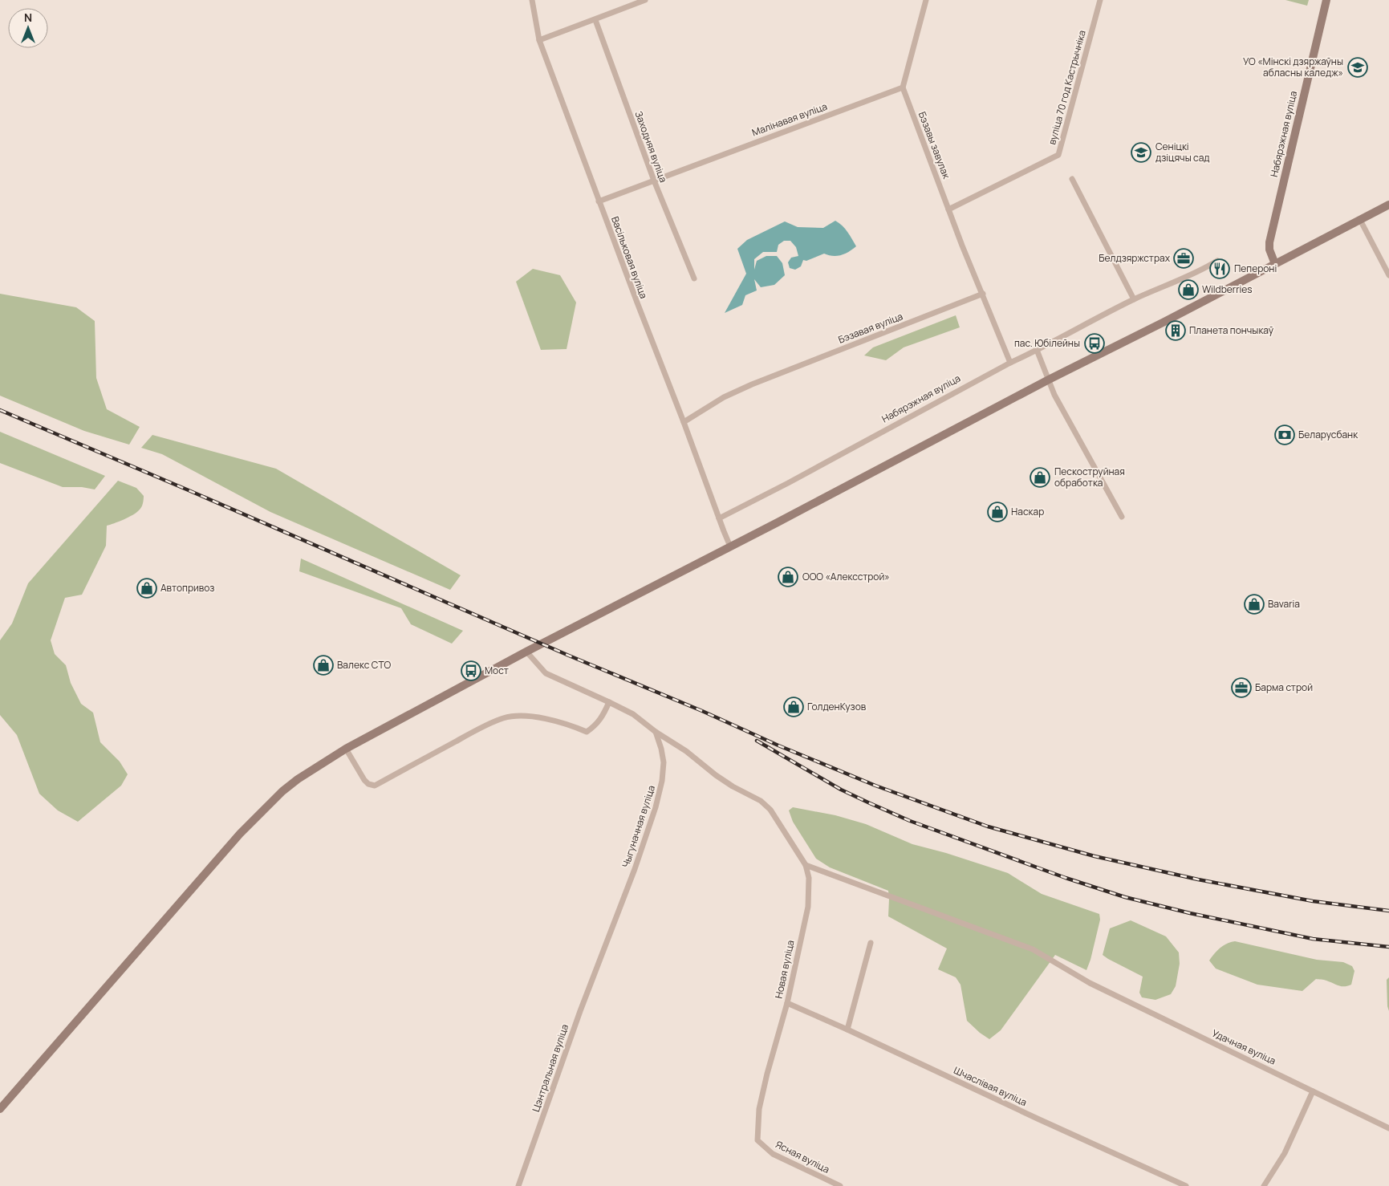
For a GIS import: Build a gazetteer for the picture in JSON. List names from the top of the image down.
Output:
{
  "streets": {
    "street": [
      "вуліца 70 год Кастрычніка",
      "Малінавая вуліца",
      "Набярэжная вуліца",
      "Бэзавы завулак",
      "Заходняя вуліца",
      "Васільковая вуліца",
      "Бэзавая вуліца",
      "Чыгуначная вуліца",
      "Новая вуліца",
      "Удачная вуліца",
      "Цэнтральная вуліца",
      "Шчаслівая вуліца",
      "Ясная вуліца"
    ]
  },
  "crossings": [
    ["вуліца 70 год Кастрычніка", "Бэзавы завулак"],
    ["Малінавая вуліца", "Бэзавы завулак"],
    ["Малінавая вуліца", "Заходняя вуліца"],
    ["Малінавая вуліца", "Васільковая вуліца"],
    ["Набярэжная вуліца", "Васільковая вуліца"],
    ["Васільковая вуліца", "Бэзавая вуліца"],
    ["Чыгуначная вуліца", "Новая вуліца"],
    ["Чыгуначная вуліца", "Цэнтральная вуліца"],
    ["Новая вуліца", "Удачная вуліца"],
    ["Новая вуліца", "Шчаслівая вуліца"],
    ["Новая вуліца", "Ясная вуліца"]
  ],
  "places": {
    "school or university": ["УО «Мінскі дзяржаўны абласны каледж»", "Сеніцкі дзіцячы сад"],
    "office": ["Белдзяржстрах", "Барма строй"],
    "restaurant": ["Пепероні"],
    "shop": [
      "Wildberries",
      "Пескоструйная обработка",
      "Наскар",
      "ООО «Алексстрой»",
      "Автопривоз",
      "Bavaria",
      "Валекс СТО",
      "ГолденКузов"
    ],
    "building": ["Планета пончыкаў"],
    "bus stop": ["пас. Юбілейны", "Мост"],
    "bank": ["Беларусбанк"]
  },
  "north": "top"
}
